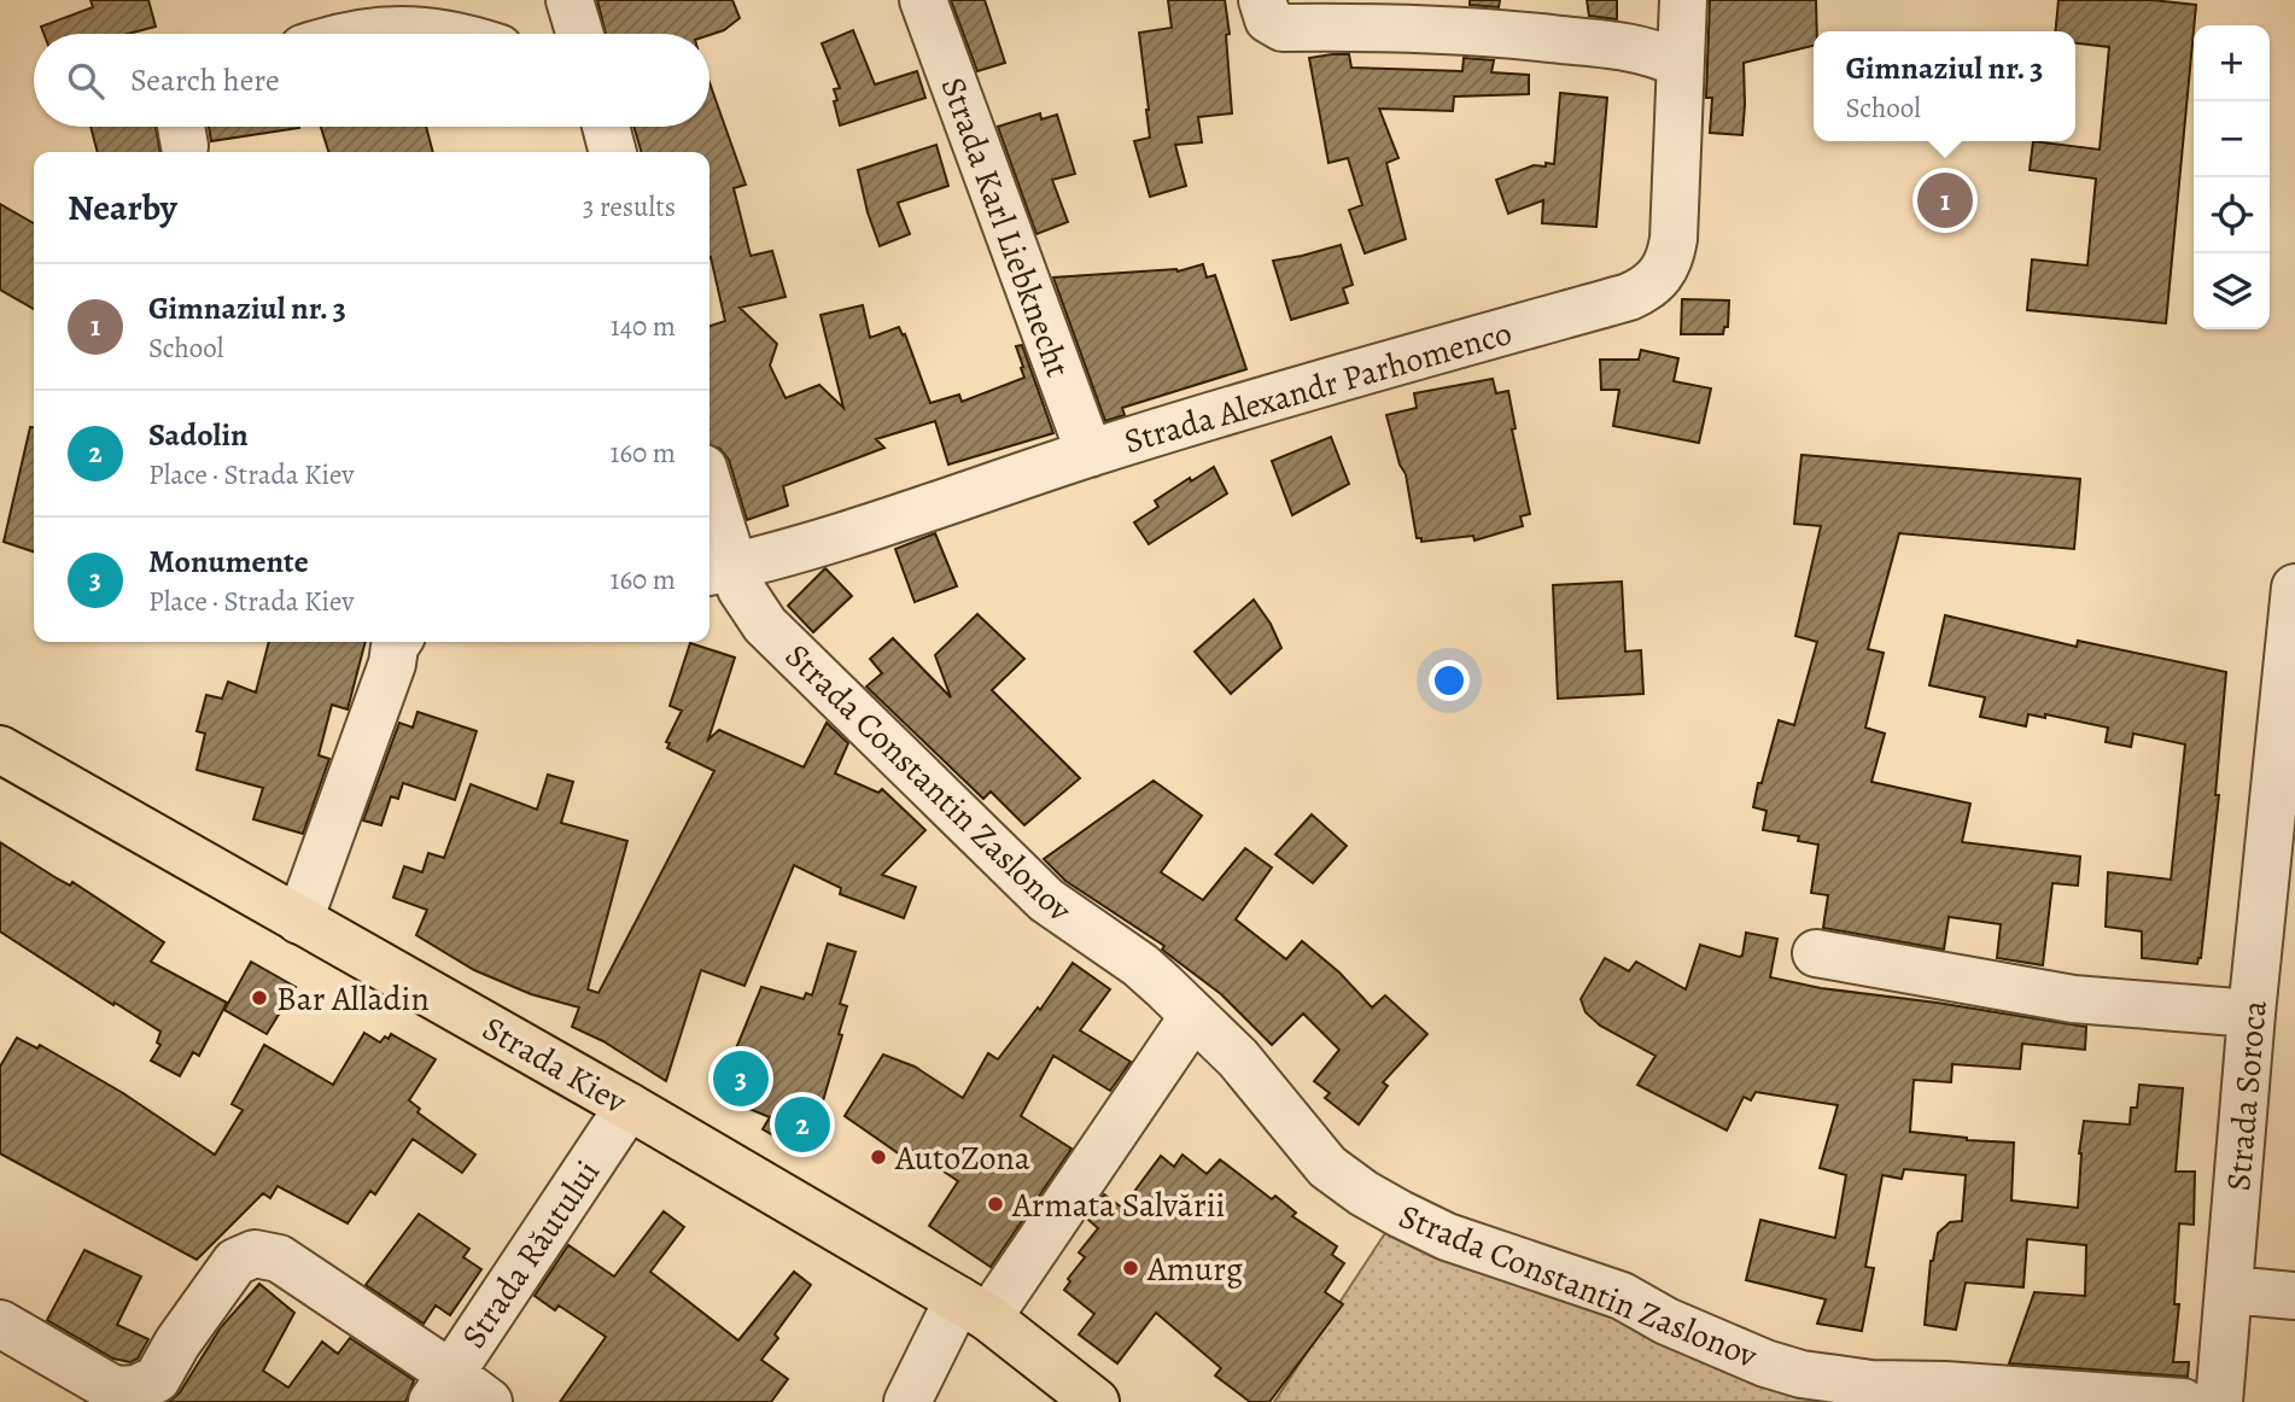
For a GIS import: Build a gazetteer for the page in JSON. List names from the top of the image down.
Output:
{
  "streets": {
    "main road": ["Strada Kiev"],
    "street": [
      "Strada Karl Liebknecht",
      "Strada Alexandr Parhomenco",
      "Strada Constantin Zaslonov",
      "Strada Soroca",
      "Strada Răutului"
    ]
  },
  "crossings": [
    ["Strada Karl Liebknecht", "Strada Alexandr Parhomenco"],
    ["Strada Alexandr Parhomenco", "Strada Constantin Zaslonov"],
    ["Strada Kiev", "Strada Răutului"]
  ],
  "places": [
    "Bar Alladin",
    "AutoZona",
    "Armata Salvării",
    "Amurg"
  ],
  "page": {
    "map_buttons": ["+", "−"],
    "popup": ["Gimnaziul nr. 3", "School"],
    "search": "Search here",
    "heading": ["Nearby", "3 results"],
    "pins": ["1", "3", "2"],
    "list": [
      {
        "mark": "1",
        "name": "Gimnaziul nr. 3",
        "note": "School",
        "value": "140 m"
      },
      {
        "mark": "2",
        "name": "Sadolin",
        "note": "Place · Strada Kiev",
        "value": "160 m"
      },
      {
        "mark": "3",
        "name": "Monumente",
        "note": "Place · Strada Kiev",
        "value": "160 m"
      }
    ]
  }
}
